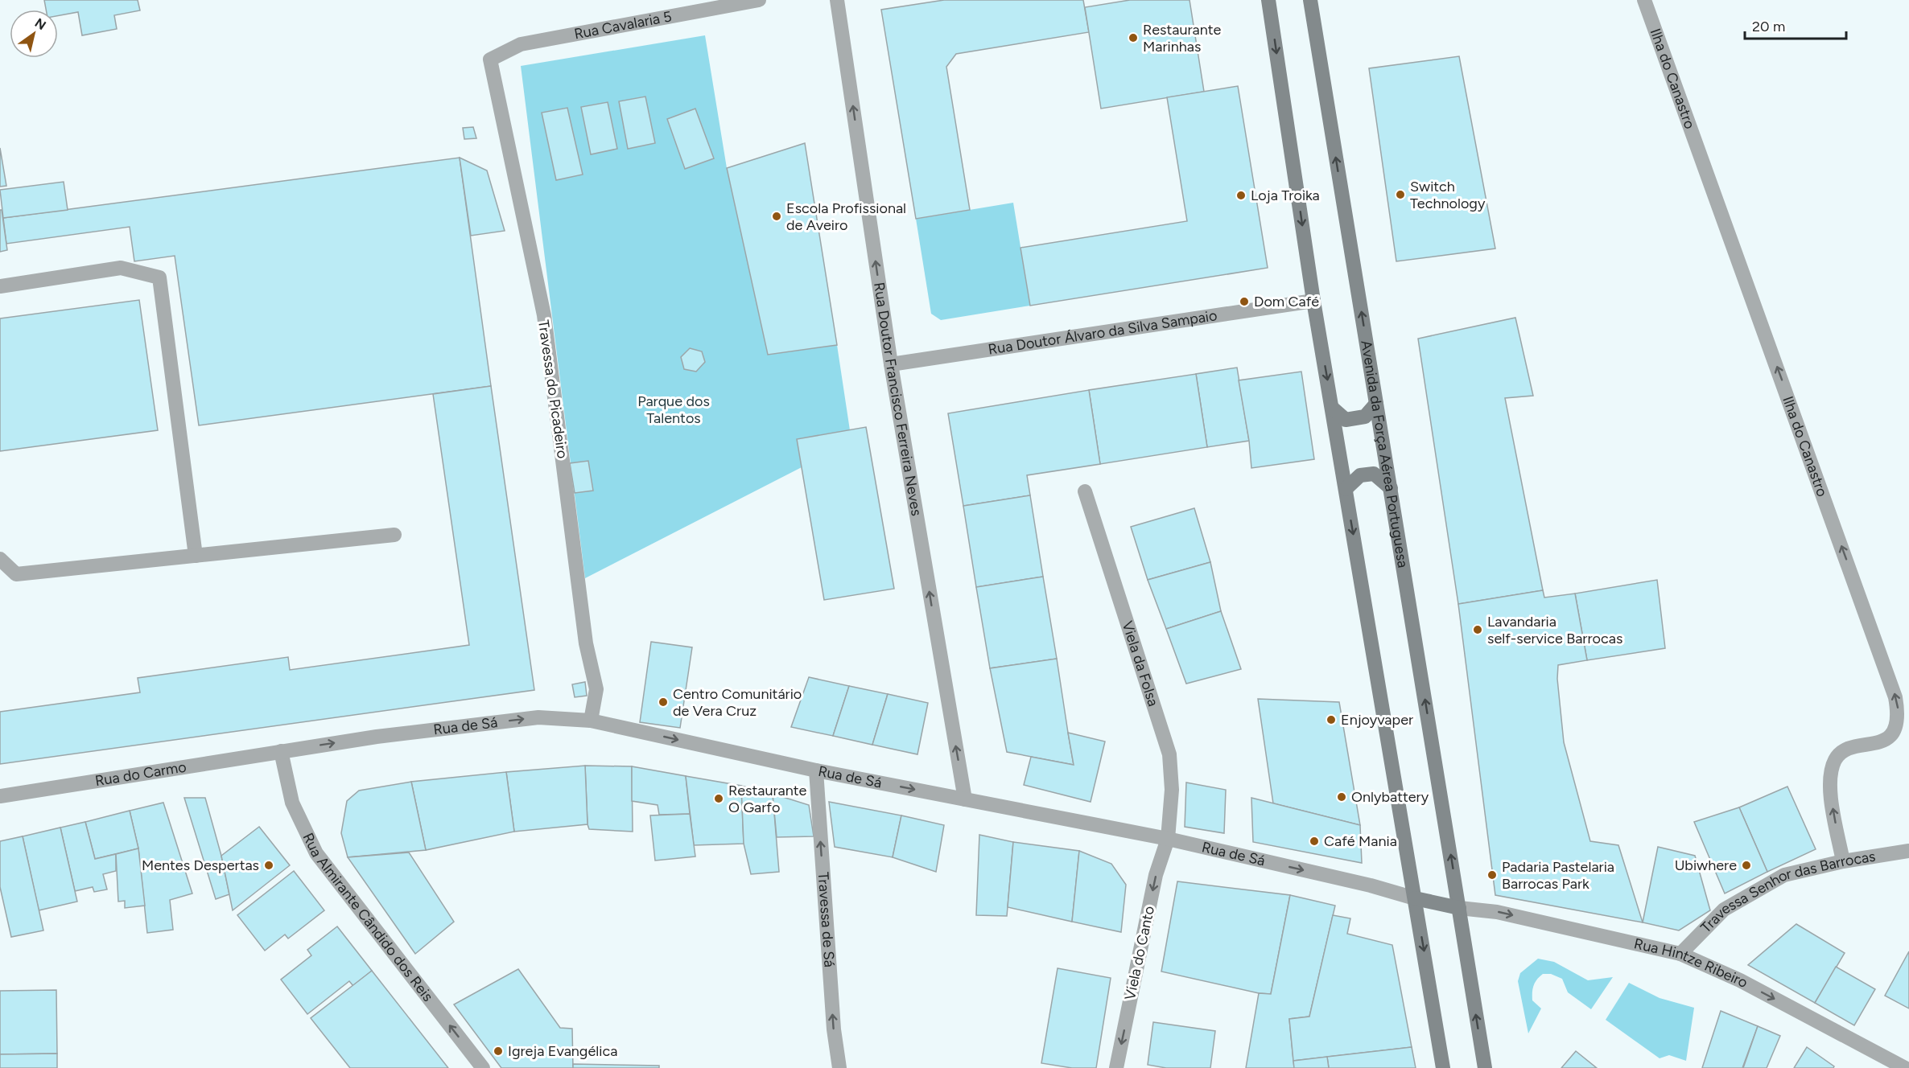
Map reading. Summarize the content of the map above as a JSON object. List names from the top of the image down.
{
  "streets": {
    "street": [
      "Rua Cavalaria 5",
      "Ilha do Canastro",
      "Rua Doutor Álvaro da Silva Sampaio",
      "Travessa do Picadeiro",
      "Rua Doutor Francisco Ferreira Neves",
      "Avenida da Força Aérea Portuguesa",
      "Viela da Folsa",
      "Rua de Sá",
      "Rua do Carmo",
      "Travessa Senhor das Barrocas",
      "Rua Almirante Cândido dos Reis",
      "Travessa de Sá",
      "Viela do Canto",
      "Rua Hintze Ribeiro"
    ]
  },
  "crossings": [
    ["Rua Cavalaria 5", "Travessa do Picadeiro"],
    ["Ilha do Canastro", "Travessa Senhor das Barrocas"],
    ["Rua Doutor Álvaro da Silva Sampaio", "Rua Doutor Francisco Ferreira Neves"],
    ["Travessa do Picadeiro", "Rua de Sá"],
    ["Rua Doutor Francisco Ferreira Neves", "Rua de Sá"],
    ["Avenida da Força Aérea Portuguesa", "Rua Hintze Ribeiro"],
    ["Viela da Folsa", "Rua de Sá"],
    ["Viela da Folsa", "Viela do Canto"],
    ["Rua de Sá", "Rua do Carmo"],
    ["Rua de Sá", "Rua Almirante Cândido dos Reis"],
    ["Rua de Sá", "Travessa de Sá"],
    ["Rua de Sá", "Viela do Canto"],
    ["Rua do Carmo", "Rua Almirante Cândido dos Reis"],
    ["Travessa Senhor das Barrocas", "Rua Hintze Ribeiro"]
  ],
  "one_way": [
    "Ilha do Canastro",
    "Rua Doutor Francisco Ferreira Neves",
    "Rua de Sá",
    "Rua Almirante Cândido dos Reis",
    "Travessa de Sá",
    "Viela do Canto",
    "Rua Hintze Ribeiro"
  ],
  "parks": ["Parque dos Talentos"],
  "places": [
    "Restaurante Marinhas",
    "Switch Technology",
    "Loja Troika",
    "Escola Profissional de Aveiro",
    "Dom Café",
    "Lavandaria self-service Barrocas",
    "Centro Comunitário de Vera Cruz",
    "Enjoyvaper",
    "Onlybattery",
    "Restaurante O Garfo",
    "Café Mania",
    "Mentes Despertas",
    "Ubiwhere",
    "Padaria Pastelaria Barrocas Park",
    "Igreja Evangélica"
  ],
  "scale_bar": "20 m",
  "north": "top right"
}
